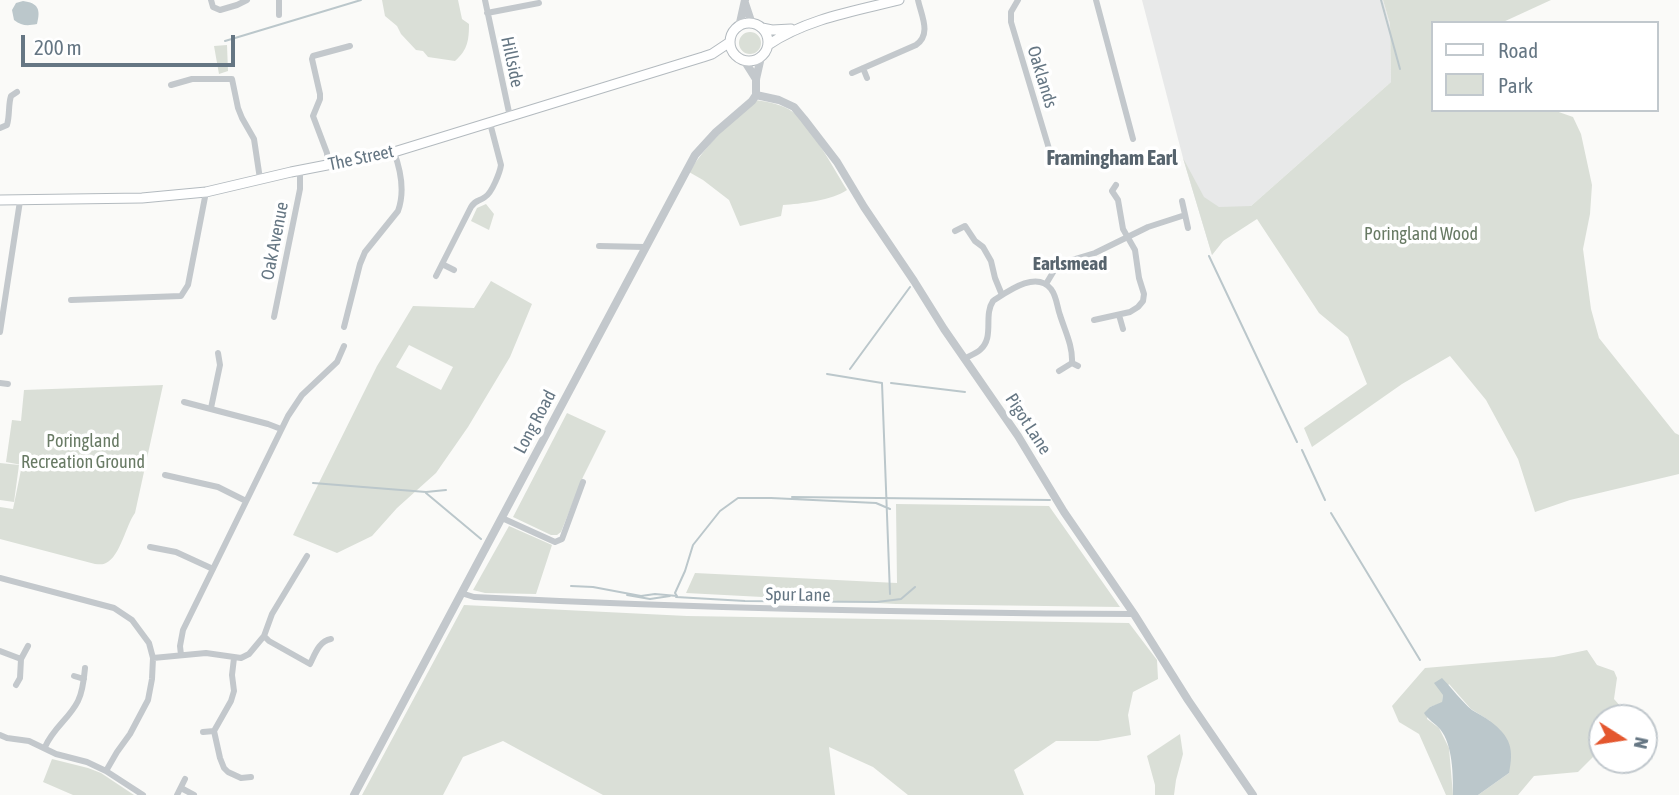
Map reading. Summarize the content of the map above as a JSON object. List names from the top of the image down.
{
  "streets": {
    "main road": ["The Street"],
    "street": [
      "Hillside",
      "Oaklands",
      "Oak Avenue",
      "Long Road",
      "Pigot Lane",
      "Spur Lane"
    ]
  },
  "crossings": [
    ["Hillside", "The Street"],
    ["The Street", "Oak Avenue"],
    ["Long Road", "Pigot Lane"],
    ["Long Road", "Spur Lane"],
    ["Pigot Lane", "Spur Lane"]
  ],
  "districts": ["Framingham Earl", "Earlsmead"],
  "parks": ["Poringland Wood", "Poringland Recreation Ground"],
  "legend": ["Road", "Park"],
  "scale_bar": "200 m",
  "north": "right"
}
